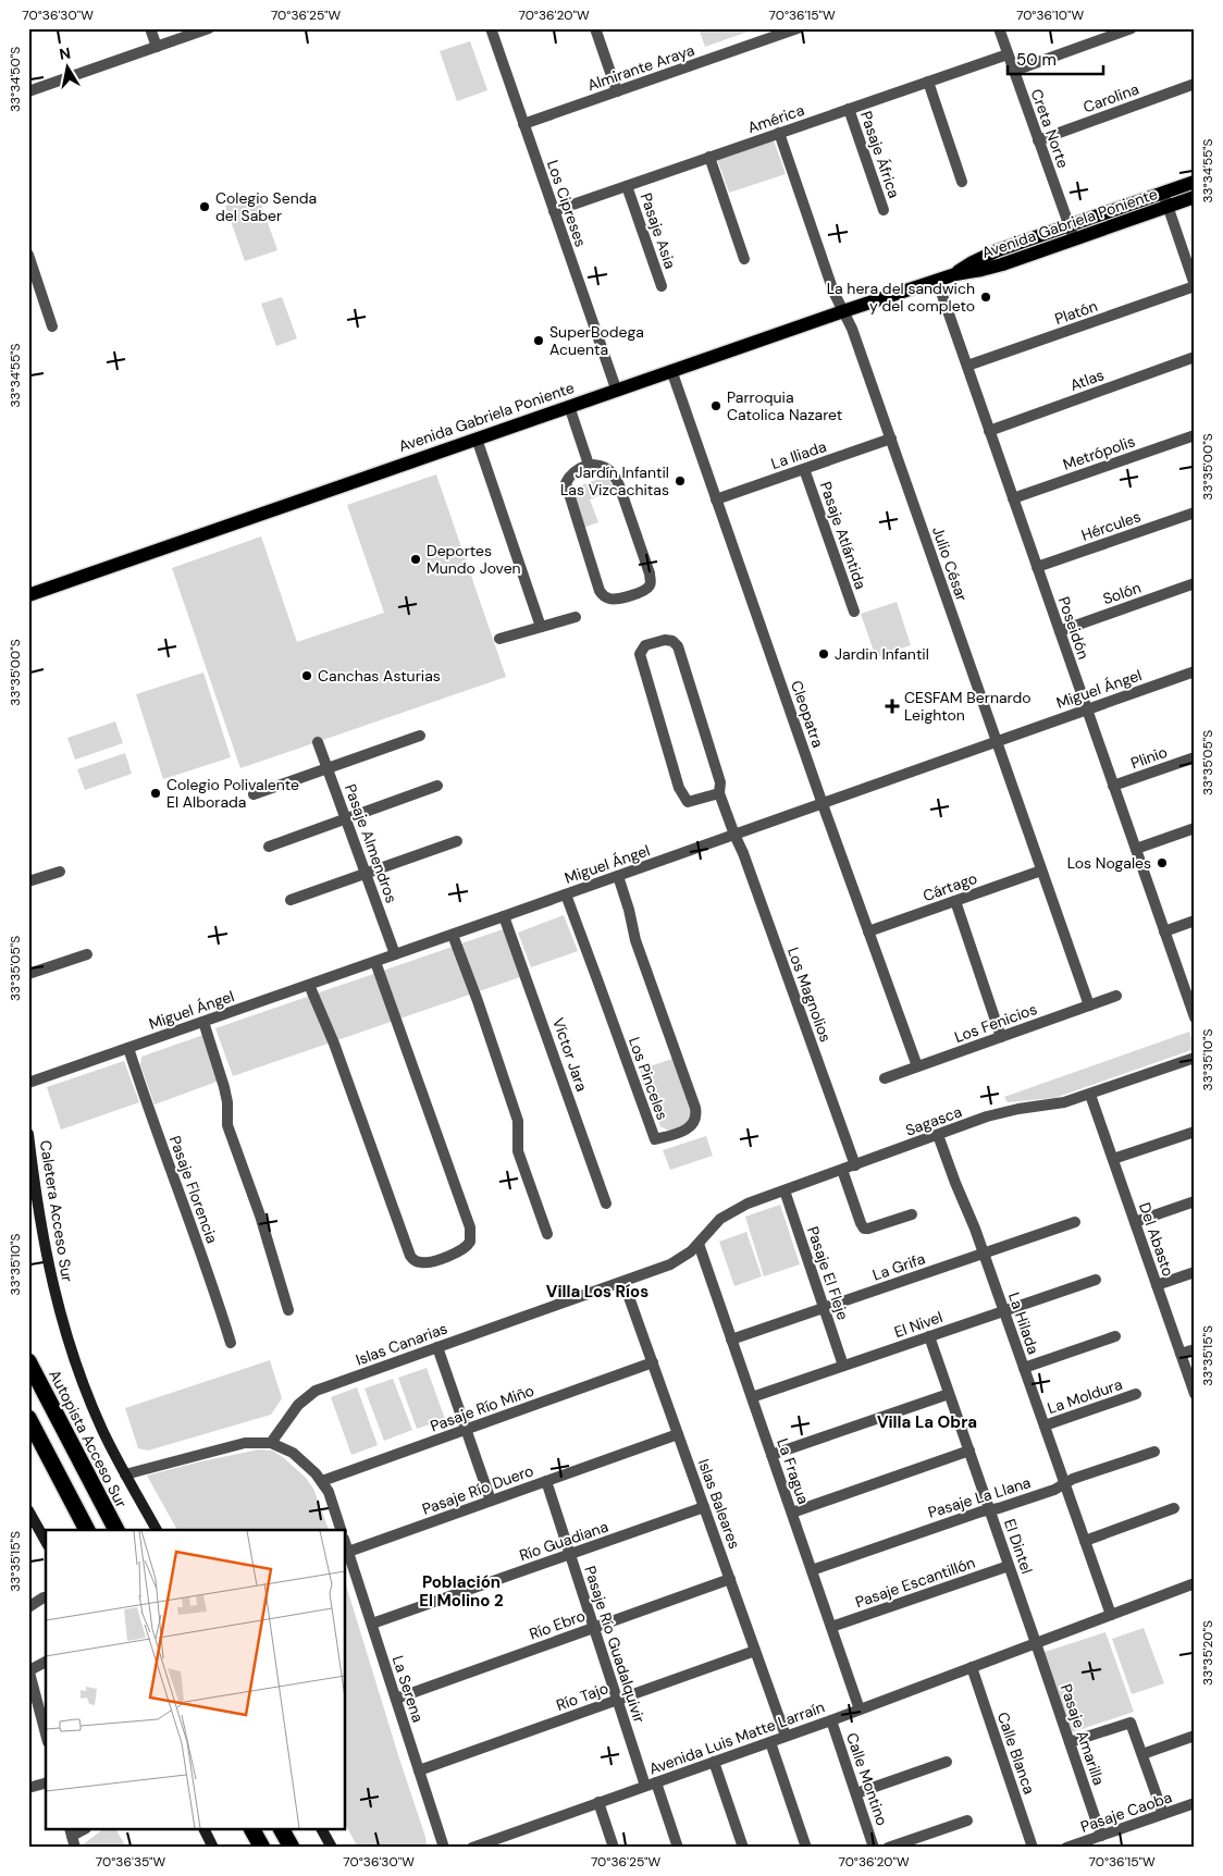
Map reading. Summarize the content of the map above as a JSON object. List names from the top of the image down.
{
  "streets": {
    "highway": ["Autopista Acceso Sur"],
    "main road": ["Avenida Gabriela Poniente", "Caletera Acceso Sur"],
    "street": [
      "Almirante Araya",
      "Carolina",
      "América",
      "Creta Norte",
      "Pasaje África",
      "Los Cipreses",
      "Pasaje Asia",
      "Platón",
      "Atlas",
      "Metrópolis",
      "La Iliada",
      "Hércules",
      "Pasaje Atlántida",
      "Julio César",
      "Solón",
      "Poseidón",
      "Miguel Ángel",
      "Cleopatra",
      "Plinio",
      "Pasaje Almendros",
      "Cártago",
      "Los Magnolios",
      "Los Fenicios",
      "Víctor Jara",
      "Los Pinceles",
      "Sagasca",
      "Pasaje Florencia",
      "Del Abasto",
      "La Grifa",
      "Pasaje El Fleje",
      "La Hilada",
      "El Nivel",
      "Islas Canarias",
      "La Moldura",
      "Pasaje Río Miño",
      "La Fragua",
      "Pasaje Río Duero",
      "Pasaje La Llana",
      "Islas Baleares",
      "Río Guadiana",
      "El Dintel",
      "Pasaje Escantillón",
      "Río Ebro",
      "Pasaje Río Guadalquivir",
      "La Serena",
      "Río Tajo",
      "Pasaje Amarilla",
      "Avenida Luis Matte Larraín",
      "Calle Blanca",
      "Calle Montino",
      "Pasaje Caoba"
    ]
  },
  "crossings": [
    ["Almirante Araya", "Los Cipreses"],
    ["Carolina", "Creta Norte"],
    ["América", "Creta Norte"],
    ["América", "Pasaje África"],
    ["América", "Los Cipreses"],
    ["América", "Pasaje Asia"],
    ["América", "Julio César"],
    ["Creta Norte", "Avenida Gabriela Poniente"],
    ["Los Cipreses", "Avenida Gabriela Poniente"],
    ["Avenida Gabriela Poniente", "Julio César"],
    ["Avenida Gabriela Poniente", "Poseidón"],
    ["Avenida Gabriela Poniente", "Cleopatra"],
    ["Platón", "Poseidón"],
    ["Atlas", "Poseidón"],
    ["Metrópolis", "Poseidón"],
    ["La Iliada", "Pasaje Atlántida"],
    ["La Iliada", "Julio César"],
    ["La Iliada", "Cleopatra"],
    ["Hércules", "Poseidón"],
    ["Julio César", "Miguel Ángel"],
    ["Julio César", "Cártago"],
    ["Julio César", "Los Fenicios"],
    ["Solón", "Poseidón"],
    ["Poseidón", "Miguel Ángel"],
    ["Poseidón", "Plinio"],
    ["Miguel Ángel", "Cleopatra"],
    ["Miguel Ángel", "Pasaje Almendros"],
    ["Miguel Ángel", "Los Magnolios"],
    ["Miguel Ángel", "Víctor Jara"],
    ["Miguel Ángel", "Los Pinceles"],
    ["Miguel Ángel", "Pasaje Florencia"],
    ["Cleopatra", "Cártago"],
    ["Cleopatra", "Los Fenicios"],
    ["Los Magnolios", "Sagasca"],
    ["Sagasca", "Del Abasto"],
    ["Sagasca", "Pasaje El Fleje"],
    ["Sagasca", "La Hilada"],
    ["Sagasca", "Islas Canarias"],
    ["Sagasca", "La Fragua"],
    ["La Grifa", "Pasaje El Fleje"],
    ["La Grifa", "La Hilada"],
    ["La Grifa", "La Fragua"],
    ["Pasaje El Fleje", "El Nivel"],
    ["La Hilada", "El Nivel"],
    ["La Hilada", "La Moldura"],
    ["La Hilada", "Pasaje La Llana"],
    ["La Hilada", "Avenida Luis Matte Larraín"],
    ["El Nivel", "La Fragua"],
    ["El Nivel", "El Dintel"],
    ["Islas Canarias", "La Fragua"],
    ["Islas Canarias", "Islas Baleares"],
    ["Pasaje Río Miño", "Islas Baleares"],
    ["La Fragua", "Pasaje La Llana"],
    ["La Fragua", "Pasaje Escantillón"],
    ["La Fragua", "Avenida Luis Matte Larraín"],
    ["Pasaje Río Duero", "Islas Baleares"],
    ["Pasaje Río Duero", "Pasaje Río Guadalquivir"],
    ["Pasaje Río Duero", "La Serena"],
    ["Pasaje La Llana", "El Dintel"],
    ["Islas Baleares", "Río Guadiana"],
    ["Islas Baleares", "Río Ebro"],
    ["Islas Baleares", "Río Tajo"],
    ["Islas Baleares", "Avenida Luis Matte Larraín"],
    ["Río Guadiana", "Pasaje Río Guadalquivir"],
    ["Río Guadiana", "La Serena"],
    ["El Dintel", "Pasaje Escantillón"],
    ["El Dintel", "Pasaje Amarilla"],
    ["El Dintel", "Avenida Luis Matte Larraín"],
    ["Río Ebro", "Pasaje Río Guadalquivir"],
    ["Río Ebro", "La Serena"],
    ["Pasaje Río Guadalquivir", "Río Tajo"],
    ["Pasaje Río Guadalquivir", "Avenida Luis Matte Larraín"],
    ["La Serena", "Río Tajo"],
    ["Pasaje Amarilla", "Avenida Luis Matte Larraín"],
    ["Pasaje Amarilla", "Pasaje Caoba"],
    ["Avenida Luis Matte Larraín", "Calle Blanca"],
    ["Avenida Luis Matte Larraín", "Calle Montino"]
  ],
  "districts": ["Villa Los Ríos", "Villa La Obra", "Población El Molino 2"],
  "places": {
    "other": [
      "Colegio Senda del Saber",
      "La hera del sandwich y del completo",
      "SuperBodega Acuenta",
      "Parroquia Catolica Nazaret",
      "Jardín Infantil Las Vizcachitas",
      "Deportes Mundo Joven",
      "Jardin Infantil",
      "Canchas Asturias",
      "Colegio Polivalente El Alborada",
      "Los Nogales"
    ],
    "health": ["CESFAM Bernardo Leighton"]
  },
  "scale_bar": "50 m",
  "north": "top",
  "coordinates": [
    "70°36'30\"W",
    "70°36'25\"W",
    "70°36'20\"W",
    "70°36'15\"W",
    "70°36'10\"W",
    "33°34'50\"S",
    "33°34'55\"S",
    "33°35'00\"S",
    "33°35'05\"S",
    "33°35'10\"S",
    "33°35'15\"S",
    "33°35'20\"S",
    "70°36'35\"W"
  ]
}
